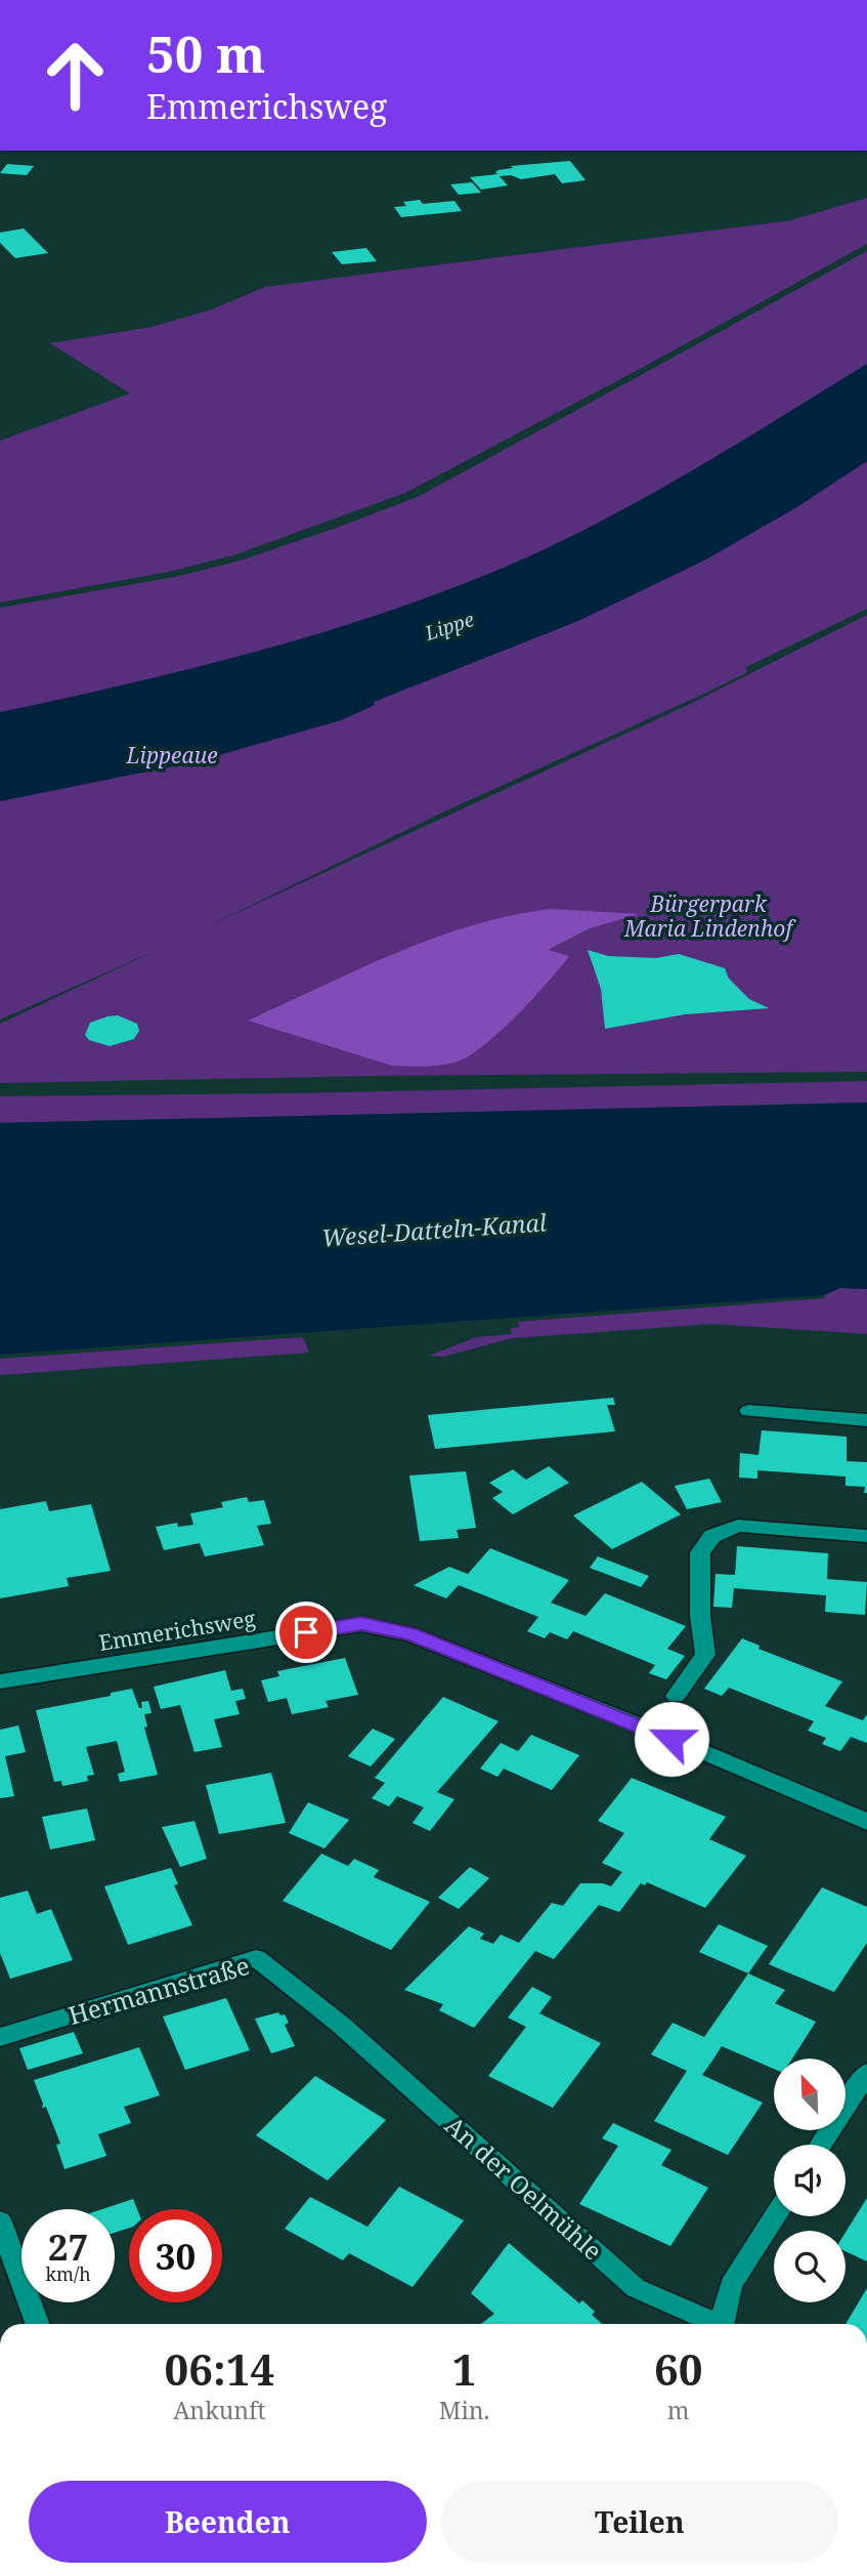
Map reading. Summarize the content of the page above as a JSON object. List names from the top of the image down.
{
  "streets": {
    "street": ["Emmerichsweg", "Hermannstraße", "An der Oelmühle"]
  },
  "crossings": [
    ["Hermannstraße", "An der Oelmühle"]
  ],
  "water": ["Lippe", "Wesel-Datteln-Kanal"],
  "parks": ["Lippeaue", "Bürgerpark Maria Lindenhof"],
  "north": "top left",
  "page": {
    "turn": ["50 m", "Emmerichsweg"],
    "speed": "27 km/h",
    "limit": "30",
    "eta": [
      "06:14",
      "Ankunft",
      "1",
      "Min.",
      "60",
      "m"
    ],
    "buttons": ["Beenden", "Teilen"]
  }
}
